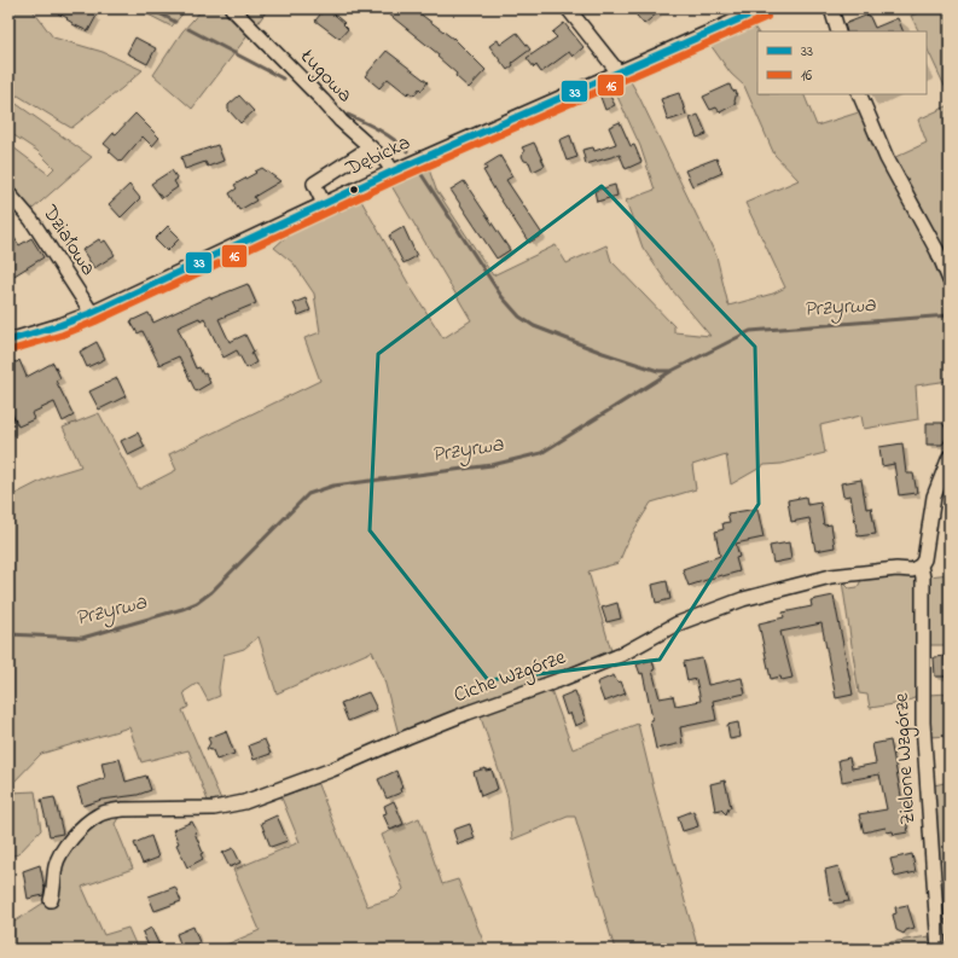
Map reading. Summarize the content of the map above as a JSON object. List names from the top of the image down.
{
  "streets": {
    "street": [
      "Ługowa",
      "Dębicka",
      "Działowa",
      "Ciche Wzgórze",
      "Zielone Wzgórze"
    ]
  },
  "crossings": [
    ["Ługowa", "Dębicka"],
    ["Dębicka", "Działowa"],
    ["Ciche Wzgórze", "Zielone Wzgórze"]
  ],
  "water": ["Przyrwa"],
  "lines": ["transit line 33", "transit line 16"],
  "legend": ["33", "16"]
}
